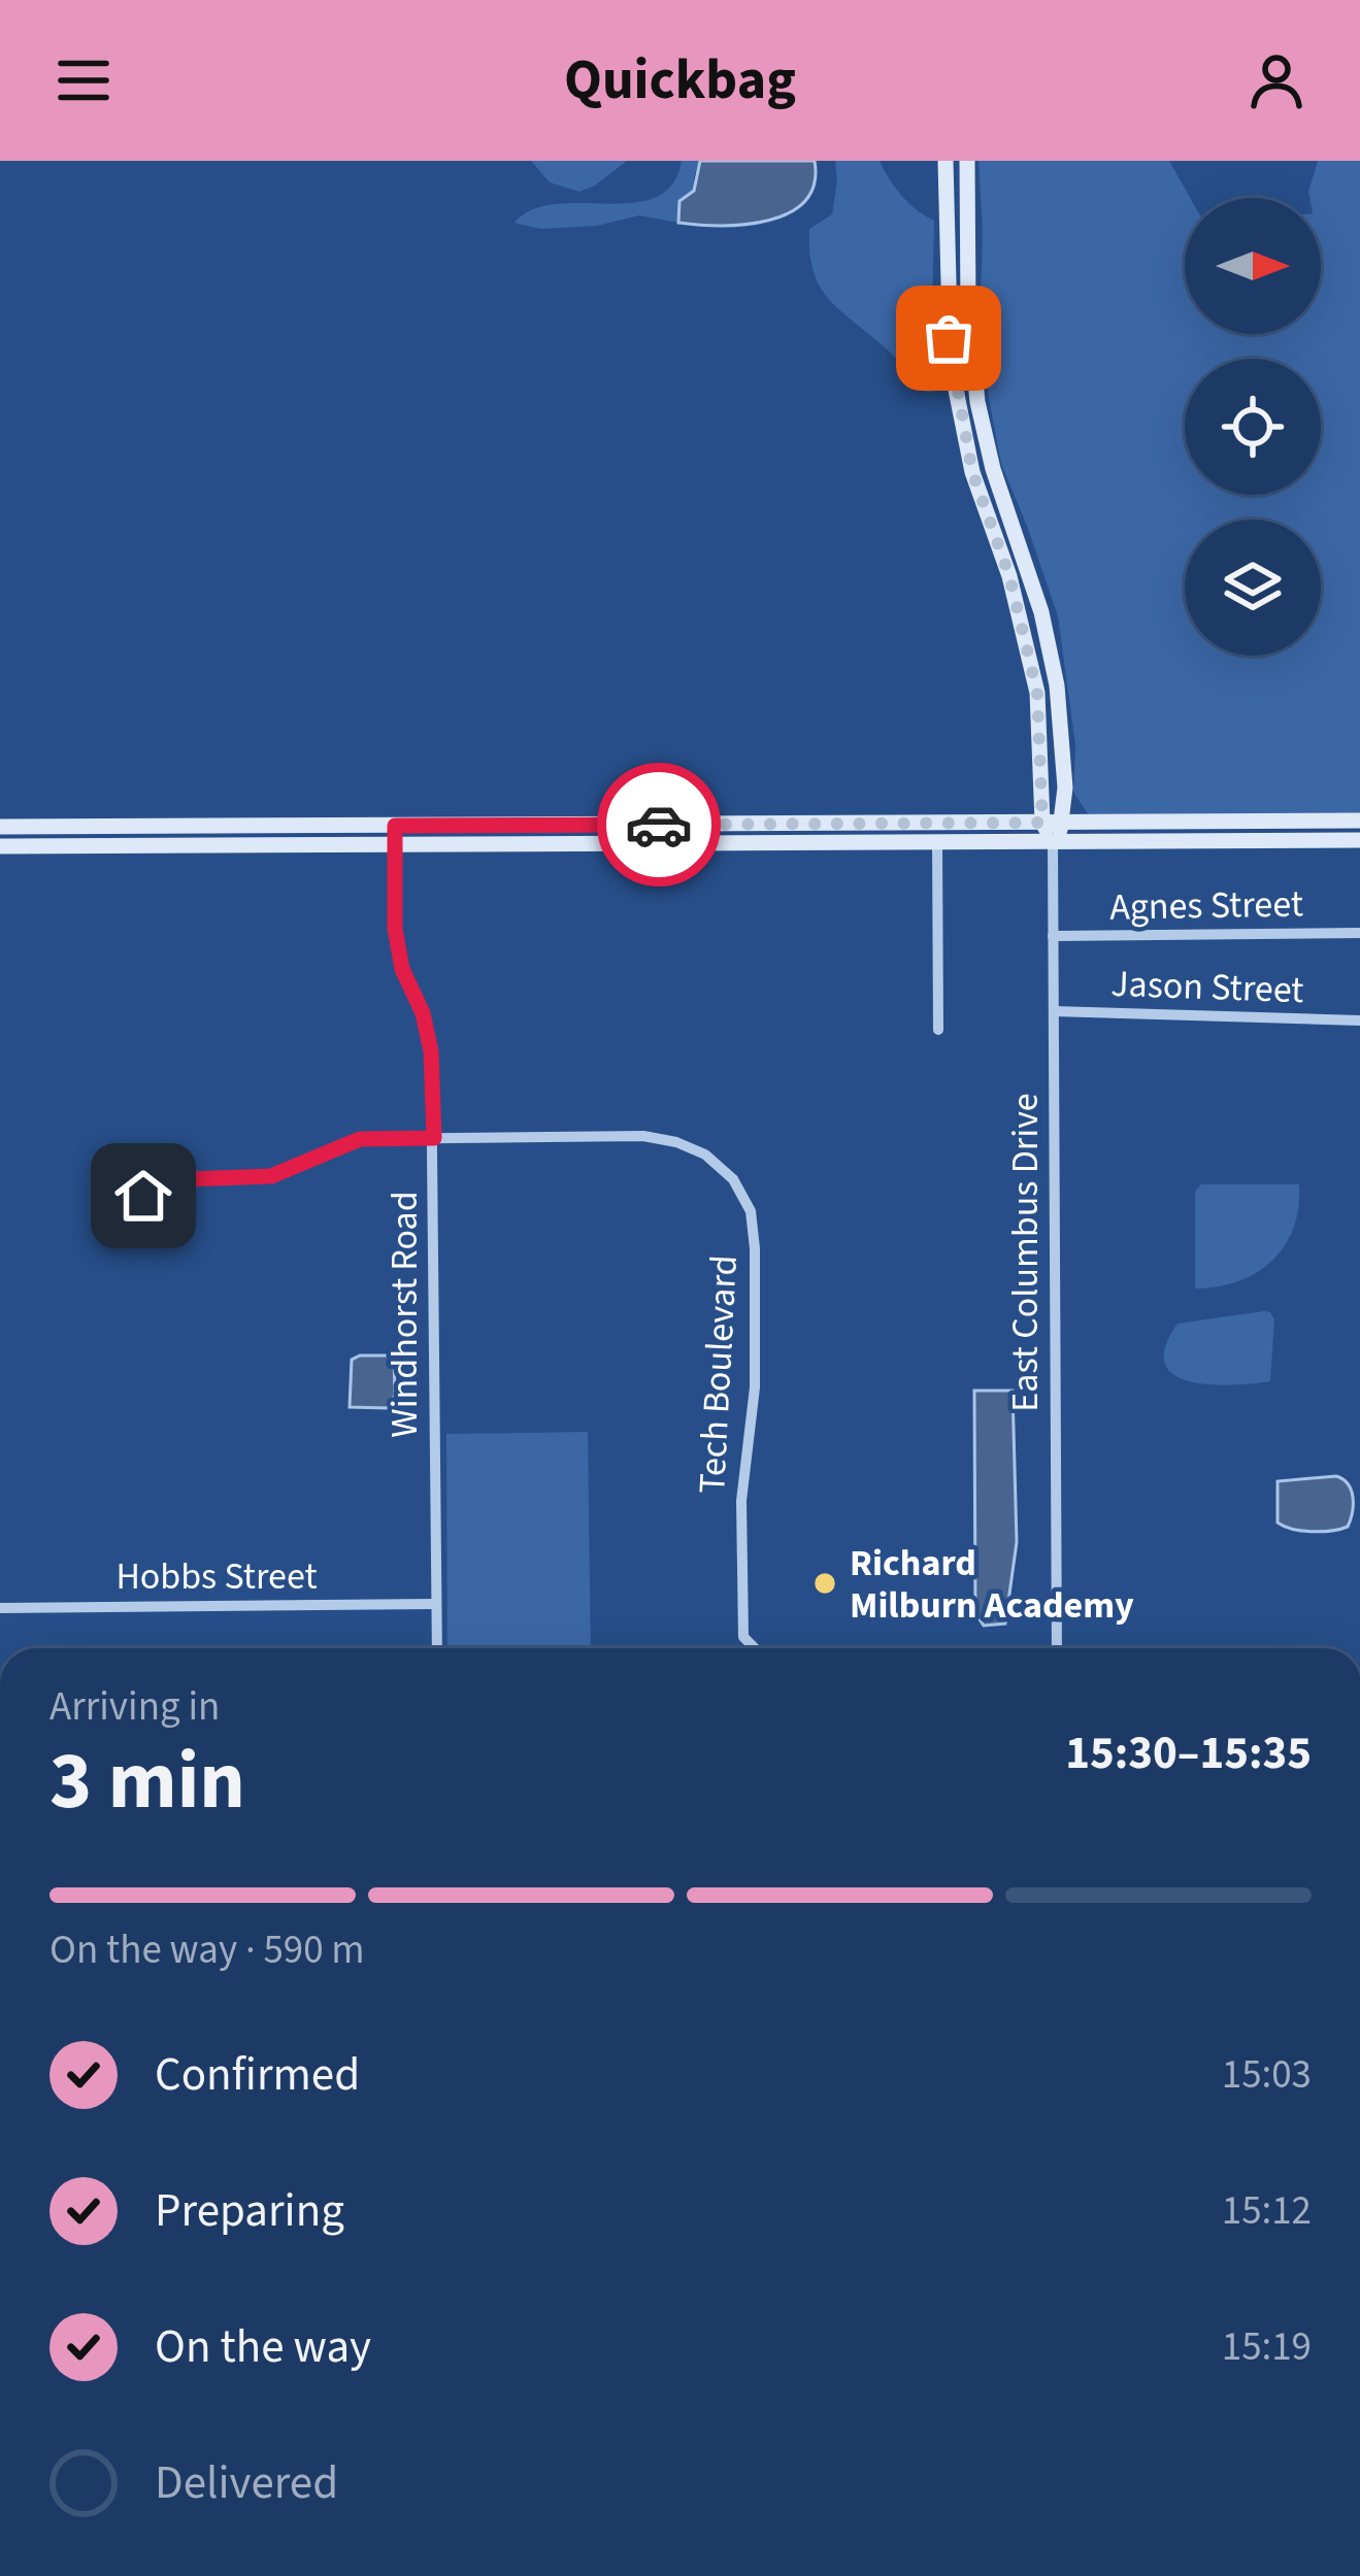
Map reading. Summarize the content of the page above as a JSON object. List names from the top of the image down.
{
  "streets": {
    "street": [
      "Agnes Street",
      "Jason Street",
      "East Columbus Drive",
      "Windhorst Road",
      "Tech Boulevard",
      "Hobbs Street"
    ]
  },
  "crossings": [
    ["Agnes Street", "East Columbus Drive"],
    ["Jason Street", "East Columbus Drive"],
    ["Windhorst Road", "Tech Boulevard"],
    ["Windhorst Road", "Hobbs Street"]
  ],
  "places": ["Richard Milburn Academy"],
  "north": "right",
  "page": {
    "header": "Quickbag",
    "heading": ["3 min", "Arriving in", "15:30–15:35"],
    "bar": "On the way · 590 m",
    "list": [
      ["Confirmed", "15:03"],
      ["Preparing", "15:12"],
      ["On the way", "15:19"],
      "Delivered"
    ]
  }
}
